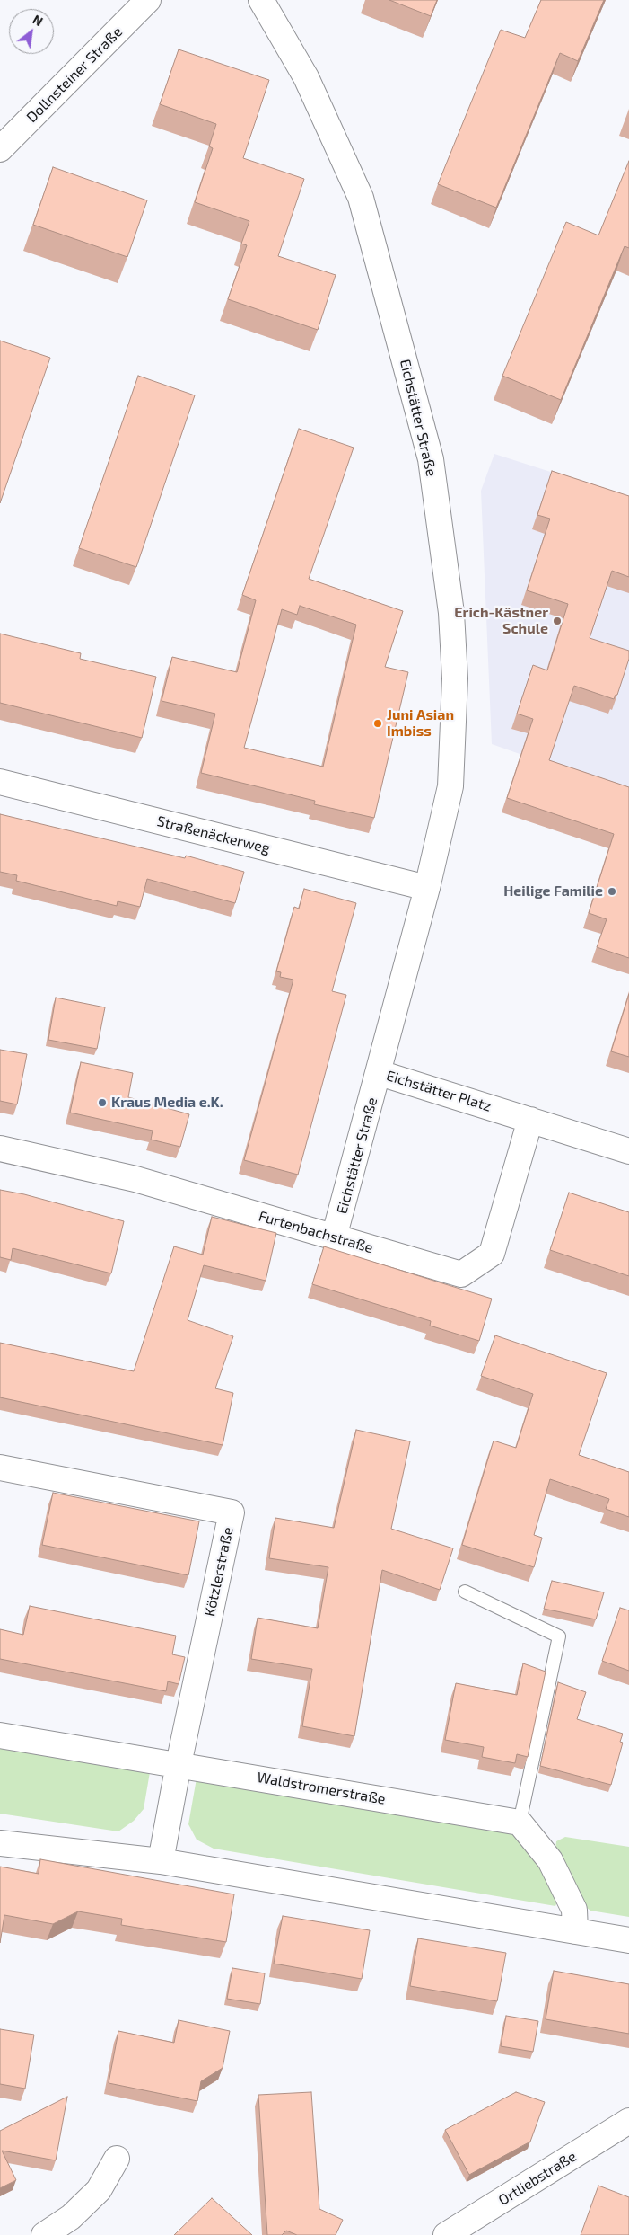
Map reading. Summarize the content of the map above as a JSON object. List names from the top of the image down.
{
  "streets": {
    "street": [
      "Dollnsteiner Straße",
      "Eichstätter Straße",
      "Straßenäckerweg",
      "Eichstätter Platz",
      "Furtenbachstraße",
      "Kötzlerstraße",
      "Waldstromerstraße",
      "Ortliebstraße"
    ]
  },
  "crossings": [
    ["Eichstätter Straße", "Straßenäckerweg"],
    ["Eichstätter Straße", "Eichstätter Platz"],
    ["Eichstätter Straße", "Furtenbachstraße"],
    ["Straßenäckerweg", "Eichstätter Platz"],
    ["Eichstätter Platz", "Furtenbachstraße"],
    ["Kötzlerstraße", "Waldstromerstraße"]
  ],
  "places": [
    "Erich-Kästner Schule",
    "Juni Asian Imbiss",
    "Heilige Familie",
    "Kraus Media e.K."
  ],
  "north": "top right"
}
